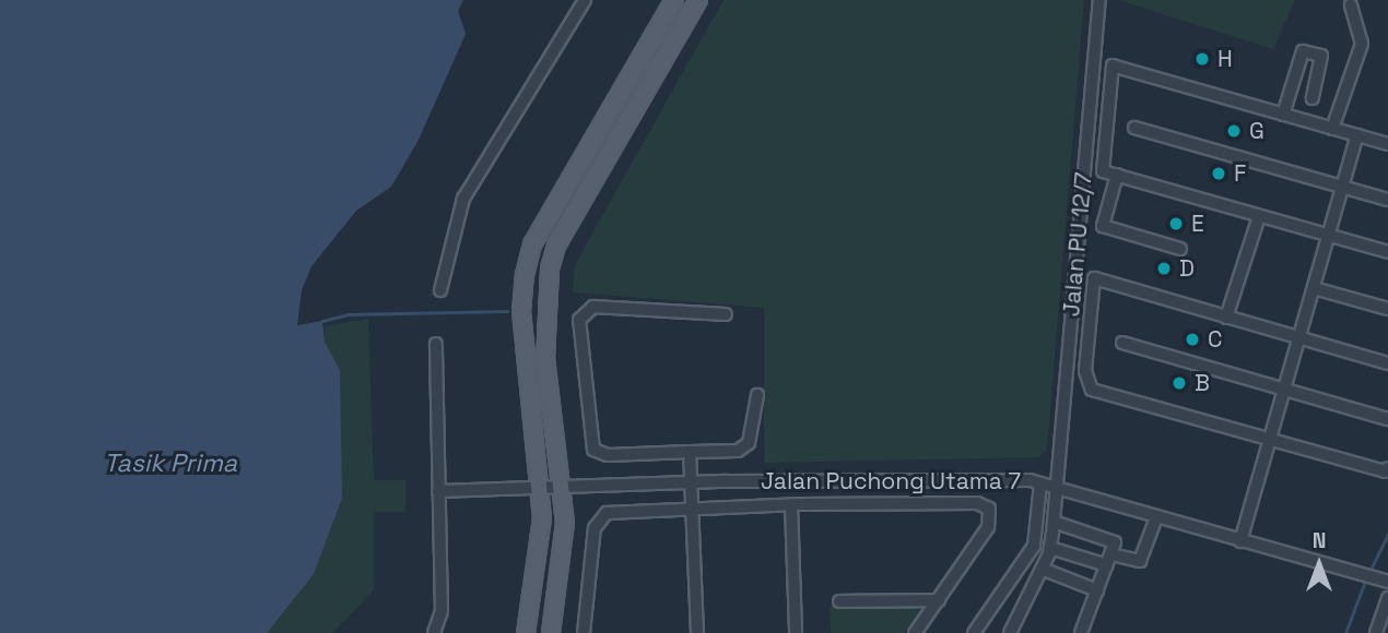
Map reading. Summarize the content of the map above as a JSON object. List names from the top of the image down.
{
  "streets": {
    "street": ["Jalan PU 12/7", "Jalan Puchong Utama 7"]
  },
  "crossings": [
    ["Jalan PU 12/7", "Jalan Puchong Utama 7"]
  ],
  "water": ["Tasik Prima"],
  "places": [
    "H",
    "G",
    "F",
    "E",
    "D",
    "C",
    "B"
  ],
  "north": "top"
}
